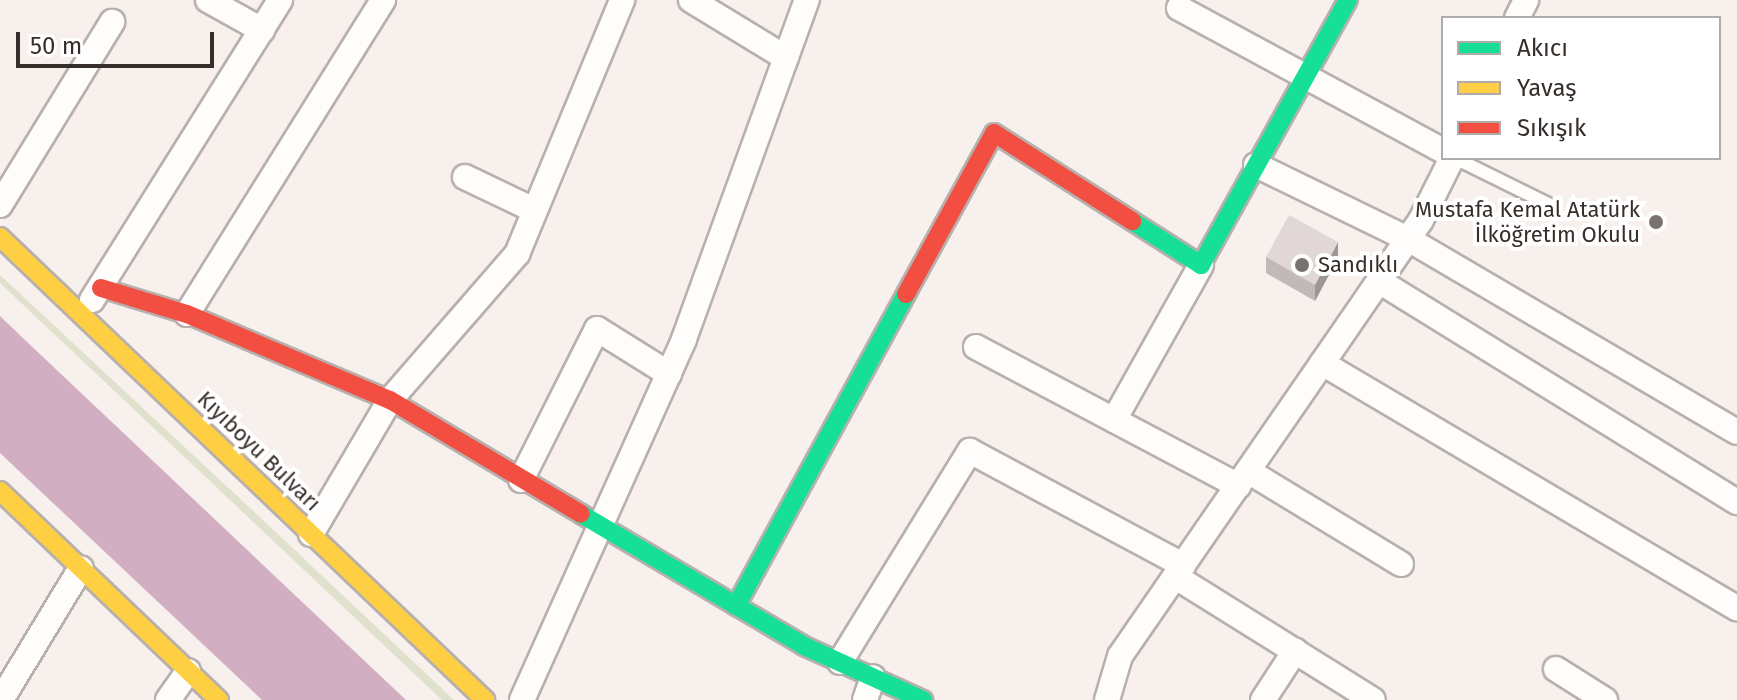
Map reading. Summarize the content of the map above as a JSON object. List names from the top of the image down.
{
  "streets": {
    "street": ["Kıyıboyu Bulvarı"]
  },
  "places": ["Mustafa Kemal Atatürk İlköğretim Okulu", "Sandıklı"],
  "legend": ["Akıcı", "Yavaş", "Sıkışık"],
  "scale_bar": "50 m"
}
